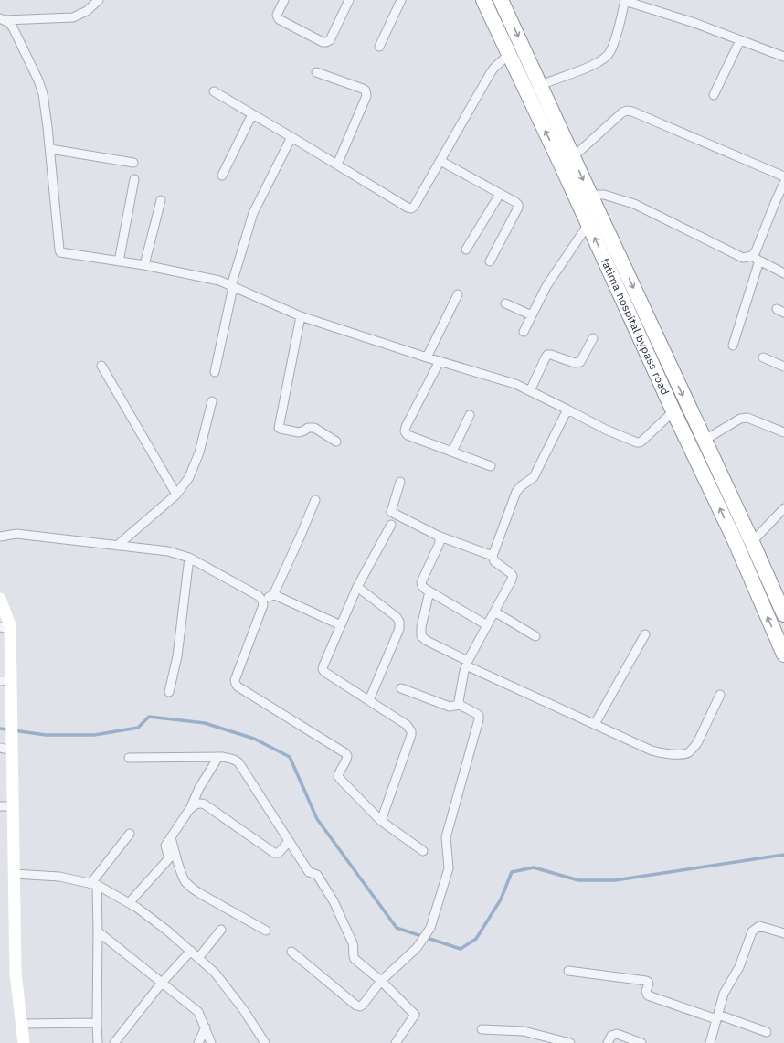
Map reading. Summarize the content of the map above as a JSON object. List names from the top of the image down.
{
  "streets": {
    "highway": ["fatima hospital bypass road"]
  }
}
